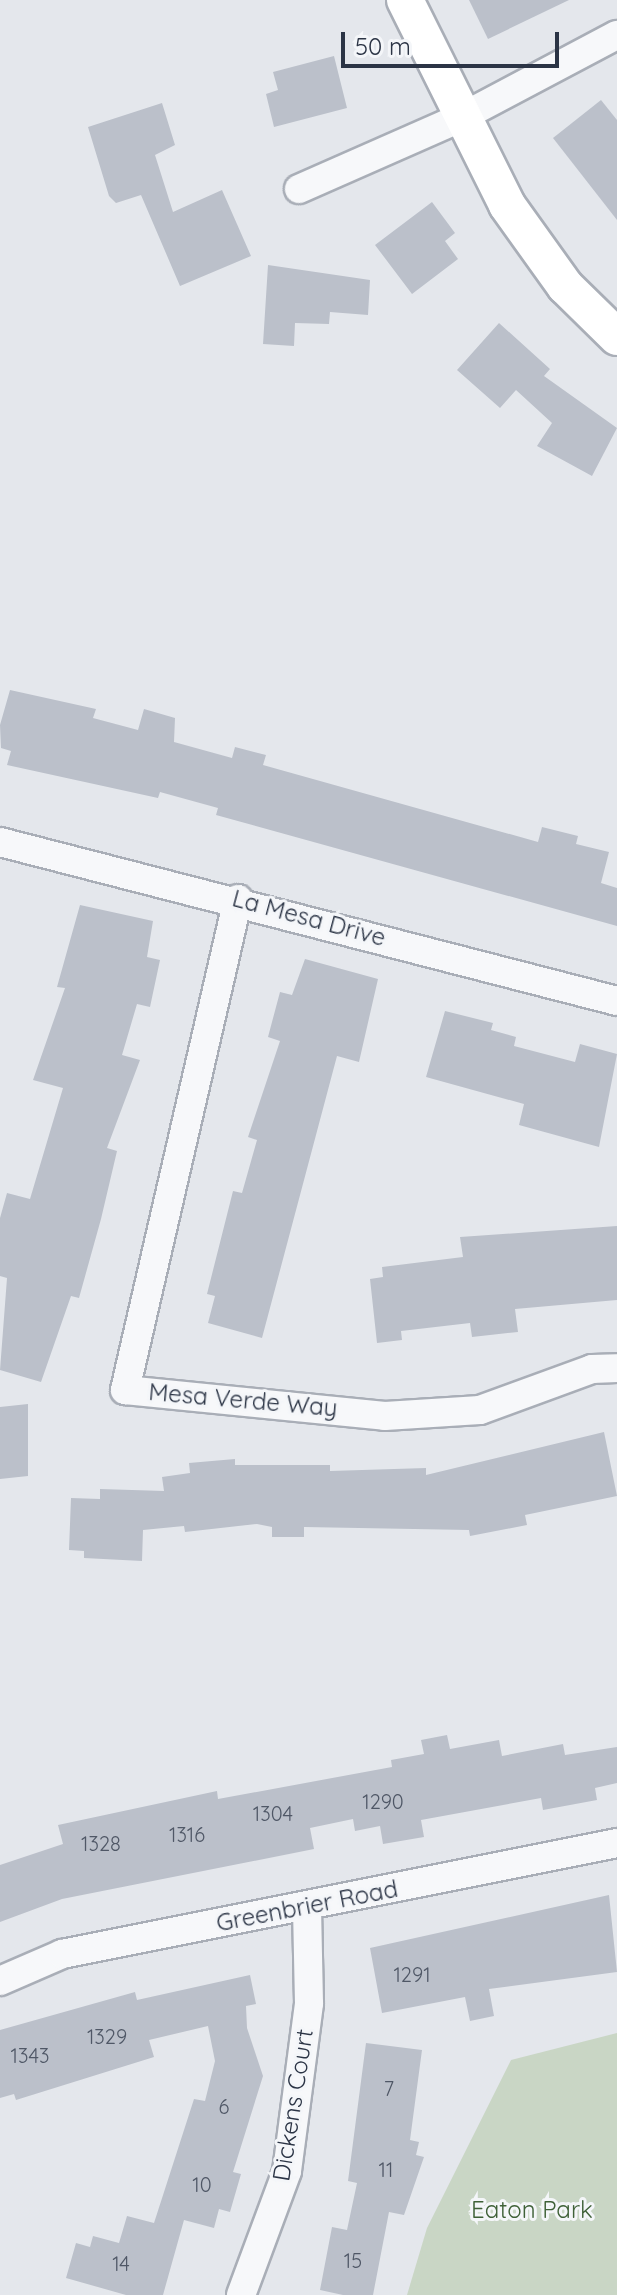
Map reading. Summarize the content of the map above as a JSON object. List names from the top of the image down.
{
  "streets": {
    "street": [
      "La Mesa Drive",
      "Mesa Verde Way",
      "Greenbrier Road",
      "Dickens Court"
    ]
  },
  "crossings": [
    ["La Mesa Drive", "Mesa Verde Way"],
    ["Greenbrier Road", "Dickens Court"]
  ],
  "parks": ["Eaton Park"],
  "house_numbers": [
    "1290",
    "1304",
    "1316",
    "1328",
    "1291",
    "1329",
    "1343",
    "7",
    "6",
    "11",
    "10",
    "15",
    "14"
  ],
  "scale_bar": "50 m"
}
